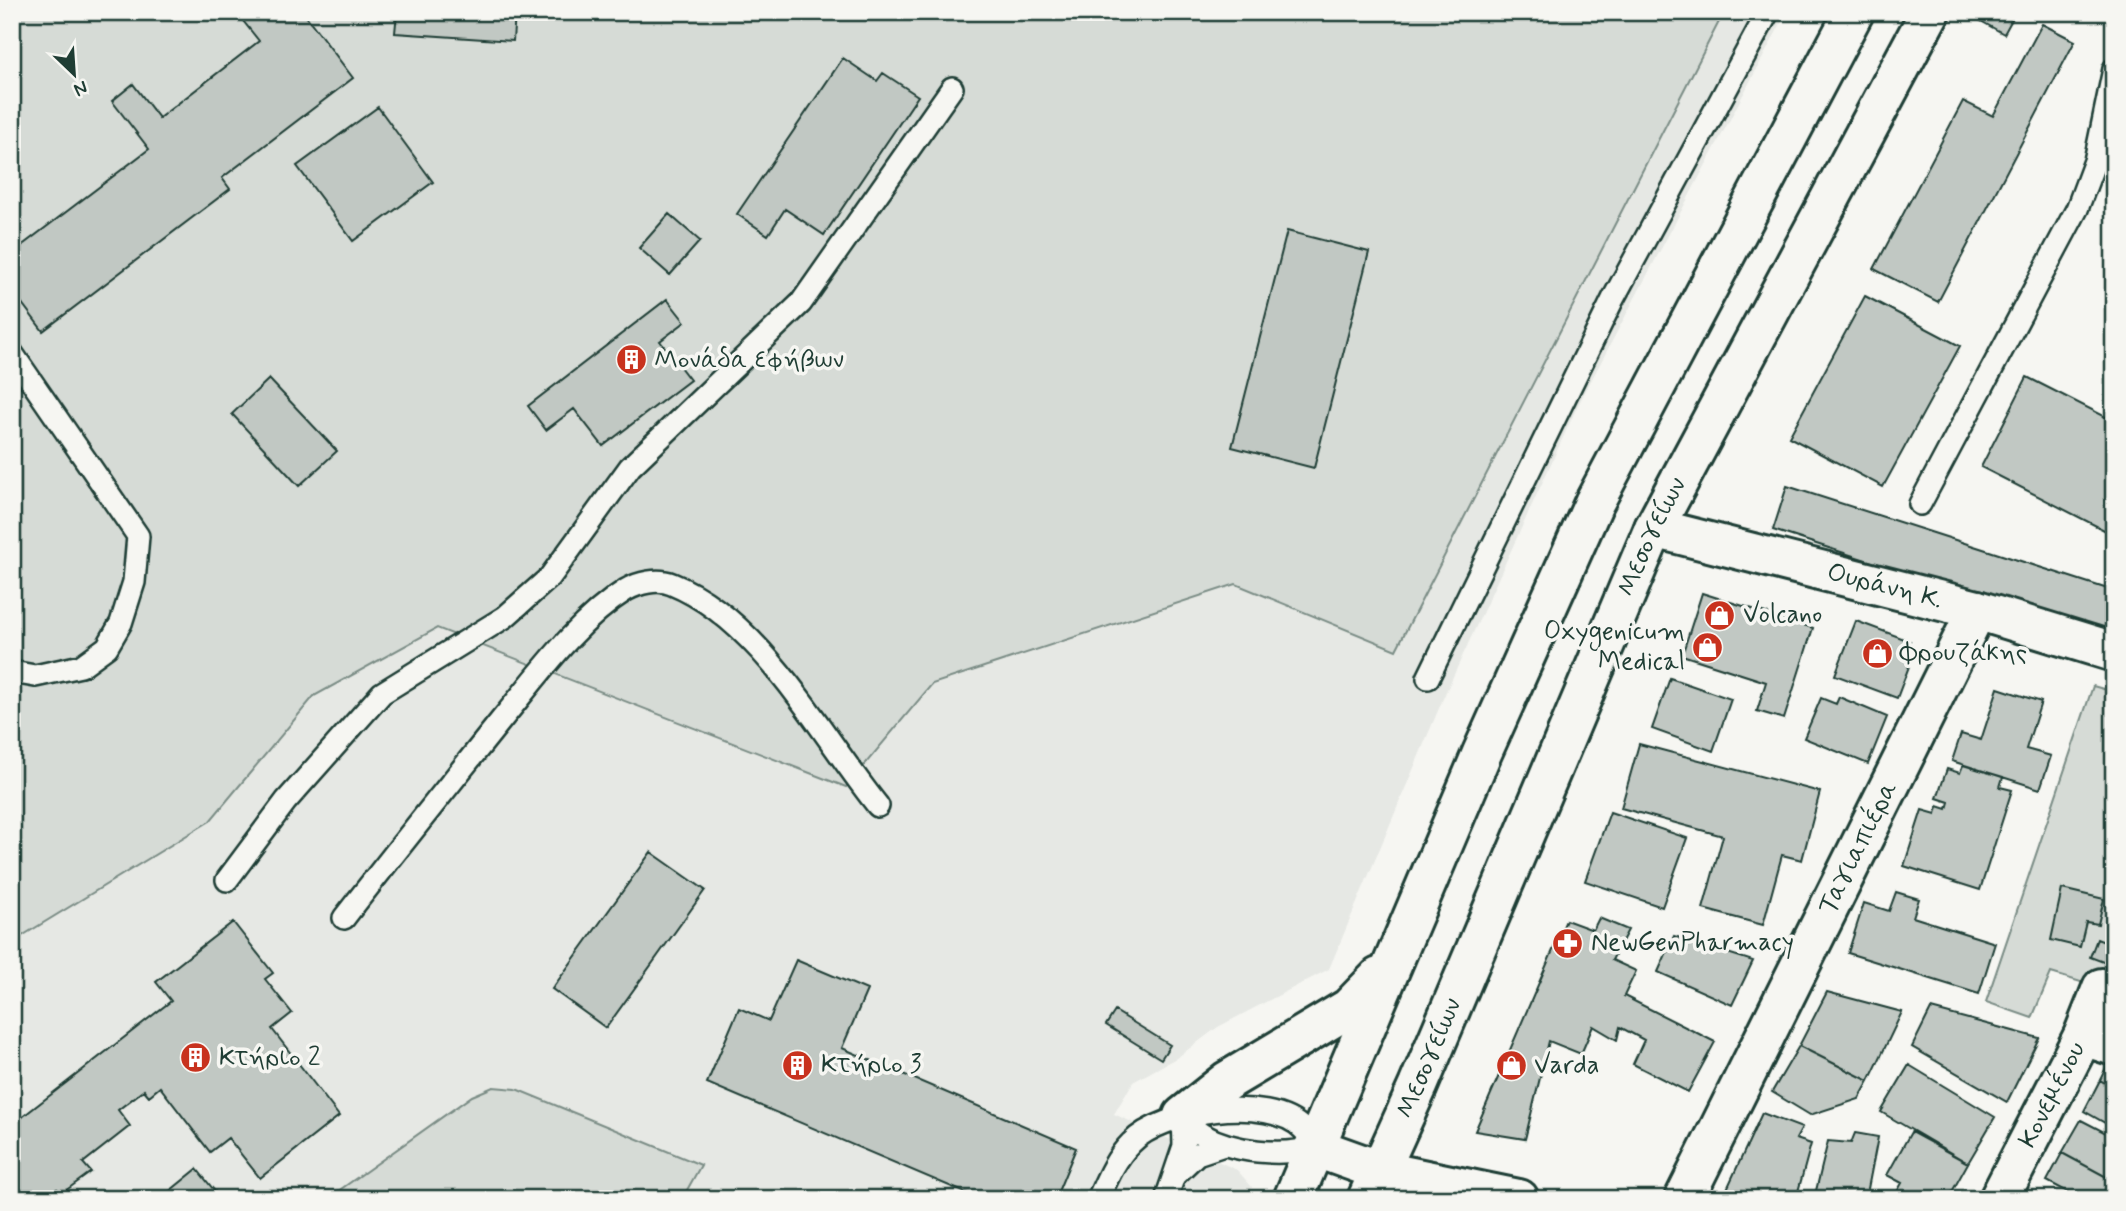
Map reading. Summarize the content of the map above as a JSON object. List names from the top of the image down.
{
  "streets": {
    "main road": [
      "Μεσογείων",
      "Ουράνη Κ.",
      "Ταγιαπιέρα",
      "Κονεμένου"
    ]
  },
  "crossings": [
    ["Μεσογείων", "Ουράνη Κ."],
    ["Ουράνη Κ.", "Ταγιαπιέρα"]
  ],
  "places": {
    "building": ["Μονάδα εφήβων", "Κτήριο 2", "Κτήριο 3"],
    "shop": [
      "Volcano",
      "Oxygenicum Medical",
      "Φρουζάκης",
      "Varda"
    ],
    "pharmacy": ["NewGenPharmacy"]
  },
  "north": "bottom right"
}
